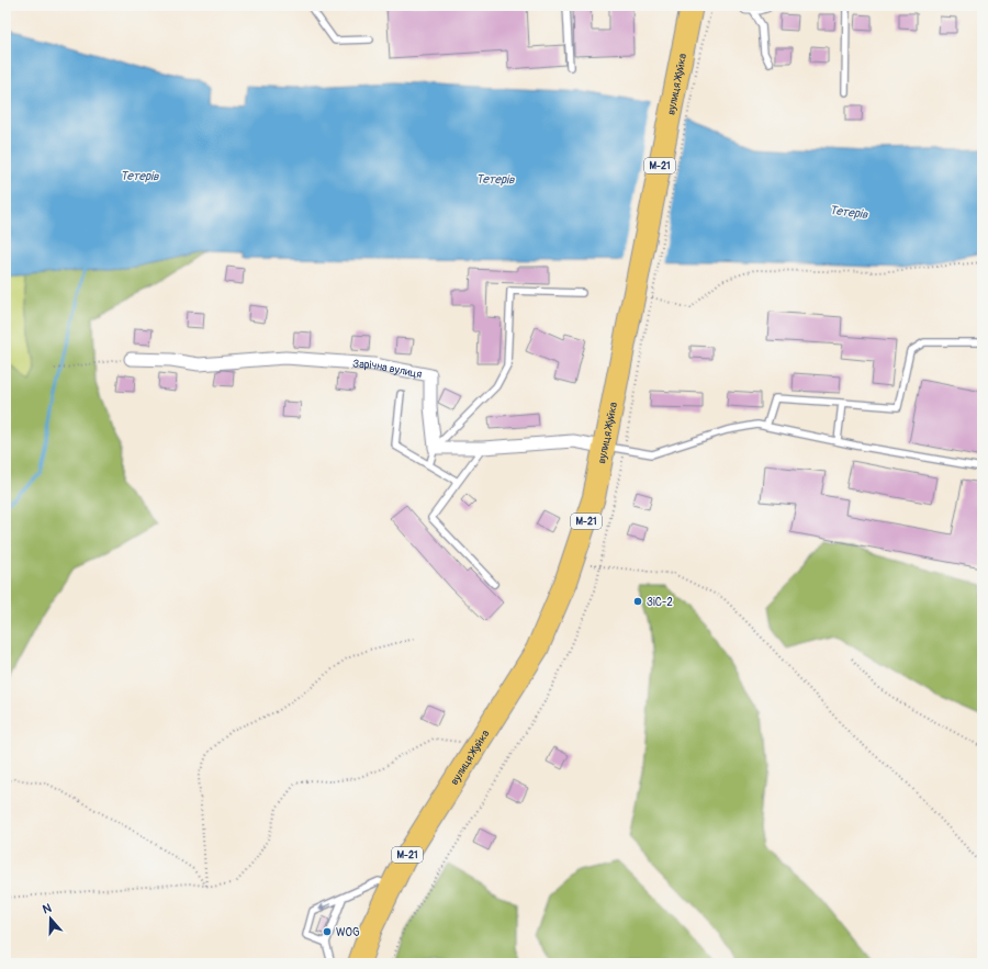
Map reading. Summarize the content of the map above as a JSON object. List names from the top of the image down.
{
  "streets": {
    "highway": ["вулиця Жуйка", "М-21"],
    "street": ["Зарічна вулиця"]
  },
  "crossings": [
    ["вулиця Жуйка", "М-21"]
  ],
  "water": ["Тетерів"],
  "places": ["ЗіС-2", "WOG"],
  "north": "top"
}
